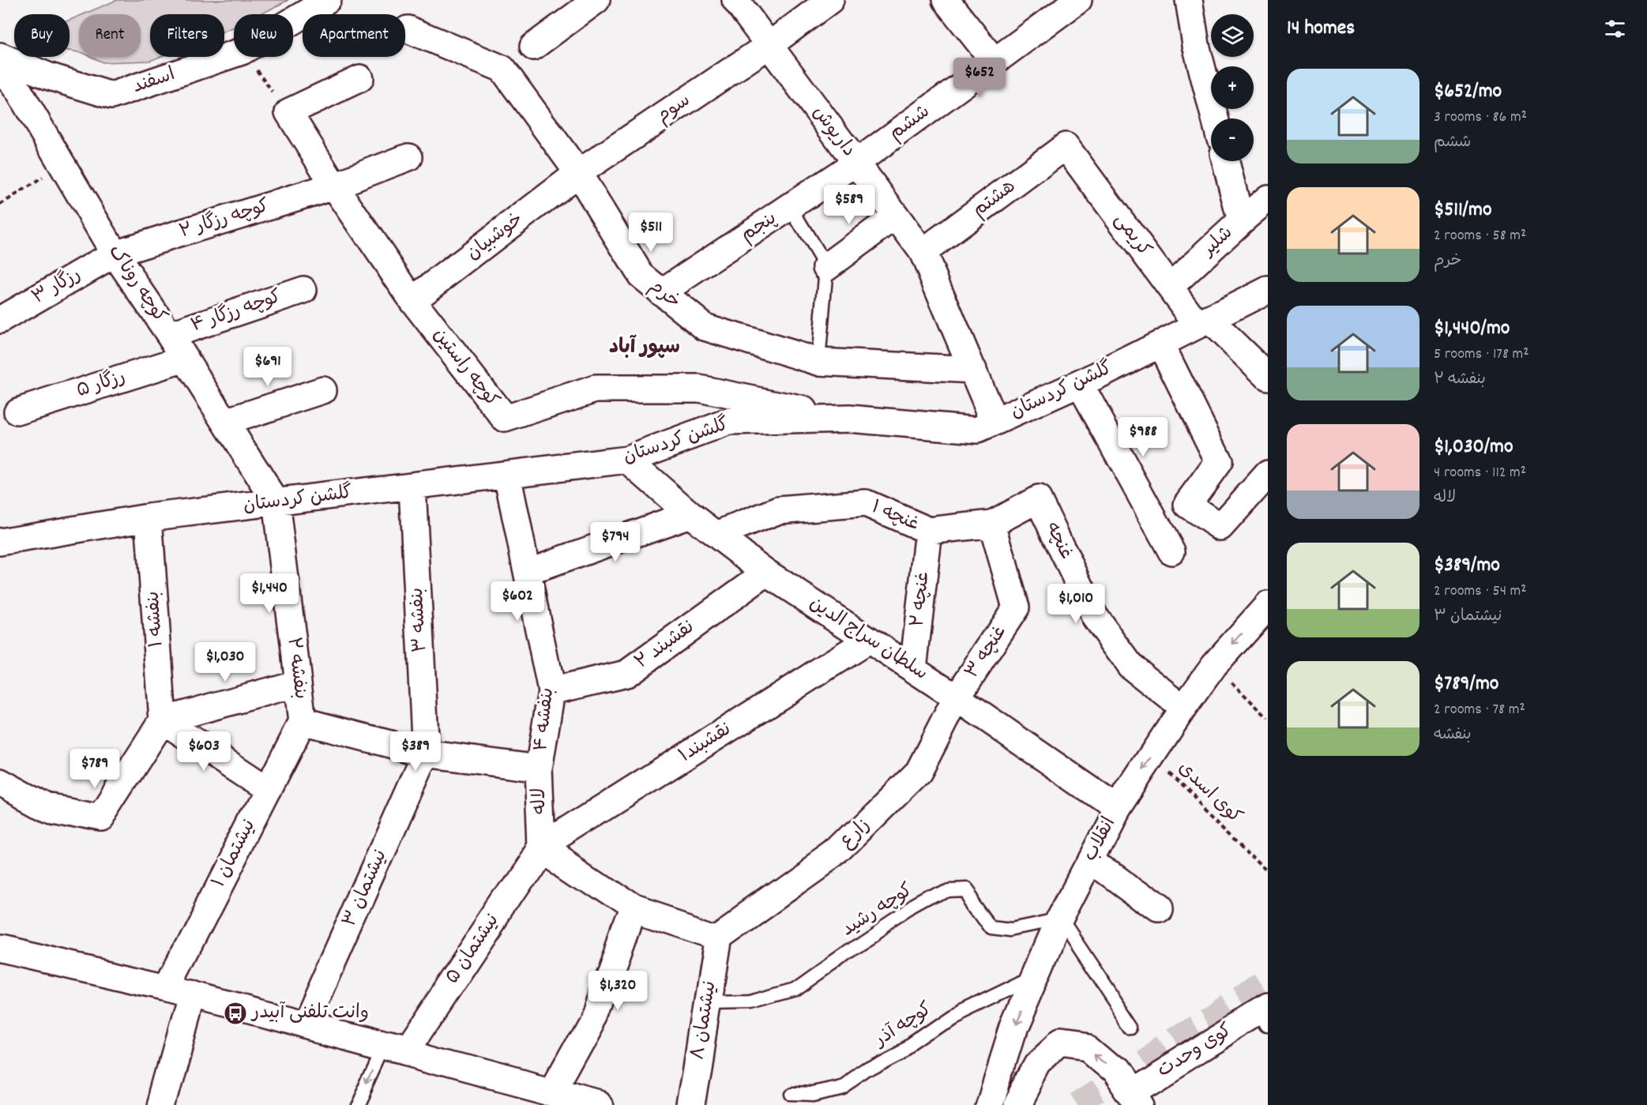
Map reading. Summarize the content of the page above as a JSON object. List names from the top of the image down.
{
  "streets": {
    "street": [
      "اسفند",
      "سوم",
      "ششم",
      "داریوش",
      "هشتم",
      "کوچه رزگار ۲",
      "پنجم",
      "کریمی",
      "خوشبیان",
      "شلیر",
      "کوچه روناک",
      "رزگار ۳",
      "خرم",
      "کوچه رزگار ۴",
      "کوچه راستین",
      "رزگار ۵",
      "گلشن کردستان",
      "غنچه ۱",
      "غنچه",
      "غنچه ۲",
      "بنفشه ۱",
      "بنفشه ۳",
      "سلطان سراج الدین",
      "نقشبند ۲",
      "غنچه ۳",
      "بنفشه ۲",
      "بنفشه ۴",
      "نقشبند۱",
      "لاله",
      "زارع",
      "انقلاب",
      "نیشتمان ۱",
      "نیشتمان ۳",
      "نیشتمان ۵",
      "نیشتمان ۸",
      "کوی وحدت"
    ],
    "lane": ["کوچه رشید", "کوچه آذر"],
    "path": ["کوی اسدی"]
  },
  "crossings": [
    ["سوم", "داریوش"],
    ["سوم", "خوشبیان"],
    ["سوم", "خرم"],
    ["ششم", "داریوش"],
    ["ششم", "پنجم"],
    ["داریوش", "هشتم"],
    ["داریوش", "پنجم"],
    ["داریوش", "خرم"],
    ["داریوش", "گلشن کردستان"],
    ["هشتم", "کریمی"],
    ["کوچه رزگار ۲", "کوچه روناک"],
    ["کوچه رزگار ۲", "رزگار ۳"],
    ["کوچه رزگار ۲", "کوچه راستین"],
    ["پنجم", "خرم"],
    ["کریمی", "شلیر"],
    ["کریمی", "گلشن کردستان"],
    ["خوشبیان", "خرم"],
    ["خوشبیان", "کوچه راستین"],
    ["کوچه روناک", "رزگار ۳"],
    ["کوچه روناک", "کوچه رزگار ۴"],
    ["کوچه روناک", "رزگار ۵"],
    ["کوچه روناک", "گلشن کردستان"],
    ["کوچه روناک", "بنفشه ۲"],
    ["کوچه راستین", "گلشن کردستان"],
    ["گلشن کردستان", "بنفشه ۱"],
    ["گلشن کردستان", "بنفشه ۳"],
    ["گلشن کردستان", "سلطان سراج الدین"],
    ["گلشن کردستان", "بنفشه ۲"],
    ["گلشن کردستان", "بنفشه ۴"],
    ["غنچه ۱", "غنچه"],
    ["غنچه ۱", "غنچه ۲"],
    ["غنچه ۱", "سلطان سراج الدین"],
    ["غنچه ۱", "غنچه ۳"],
    ["غنچه", "غنچه ۳"],
    ["غنچه", "انقلاب"],
    ["غنچه ۲", "سلطان سراج الدین"],
    ["بنفشه ۳", "لاله"],
    ["بنفشه ۳", "نیشتمان ۳"],
    ["سلطان سراج الدین", "نقشبند ۲"],
    ["سلطان سراج الدین", "غنچه ۳"],
    ["سلطان سراج الدین", "نقشبند۱"],
    ["سلطان سراج الدین", "زارع"],
    ["سلطان سراج الدین", "انقلاب"],
    ["نقشبند ۲", "بنفشه ۴"],
    ["غنچه ۳", "زارع"],
    ["بنفشه ۲", "لاله"],
    ["بنفشه ۲", "نیشتمان ۱"],
    ["بنفشه ۴", "لاله"],
    ["نقشبند۱", "لاله"],
    ["نقشبند۱", "نیشتمان ۵"],
    ["کوی اسدی", "انقلاب"],
    ["لاله", "نیشتمان ۱"],
    ["لاله", "نیشتمان ۳"],
    ["لاله", "نیشتمان ۵"],
    ["زارع", "نیشتمان ۸"],
    ["انقلاب", "کوچه رشید"],
    ["انقلاب", "کوچه آذر"],
    ["کوچه رشید", "نیشتمان ۸"]
  ],
  "one_way": ["انقلاب"],
  "districts": ["سپور آباد"],
  "places": {
    "bus stop": ["وانت تلفنی آبیدر"]
  },
  "page": {
    "heading": "14 homes",
    "map_buttons": ["+", "−"],
    "chip": [
      "Buy",
      "Rent",
      "Filters",
      "New",
      "Apartment"
    ],
    "list": [
      {
        "name": "$652/mo",
        "note": "3 rooms · 86 m² · ششم"
      },
      {
        "name": "$511/mo",
        "note": "2 rooms · 58 m² · خرم"
      },
      {
        "name": "$1,440/mo",
        "note": "5 rooms · 178 m² · بنفشه ۲"
      },
      {
        "name": "$1,030/mo",
        "note": "4 rooms · 112 m² · لاله"
      },
      {
        "name": "$389/mo",
        "note": "2 rooms · 54 m² · نیشتمان ۳"
      },
      {
        "name": "$789/mo",
        "note": "2 rooms · 78 m² · بنفشه"
      }
    ],
    "price": [
      "$652",
      "$589",
      "$511",
      "$691",
      "$988",
      "$794",
      "$1,440",
      "$602",
      "$1,010",
      "$1,030",
      "$603",
      "$389",
      "$789",
      "$1,320"
    ]
  }
}
